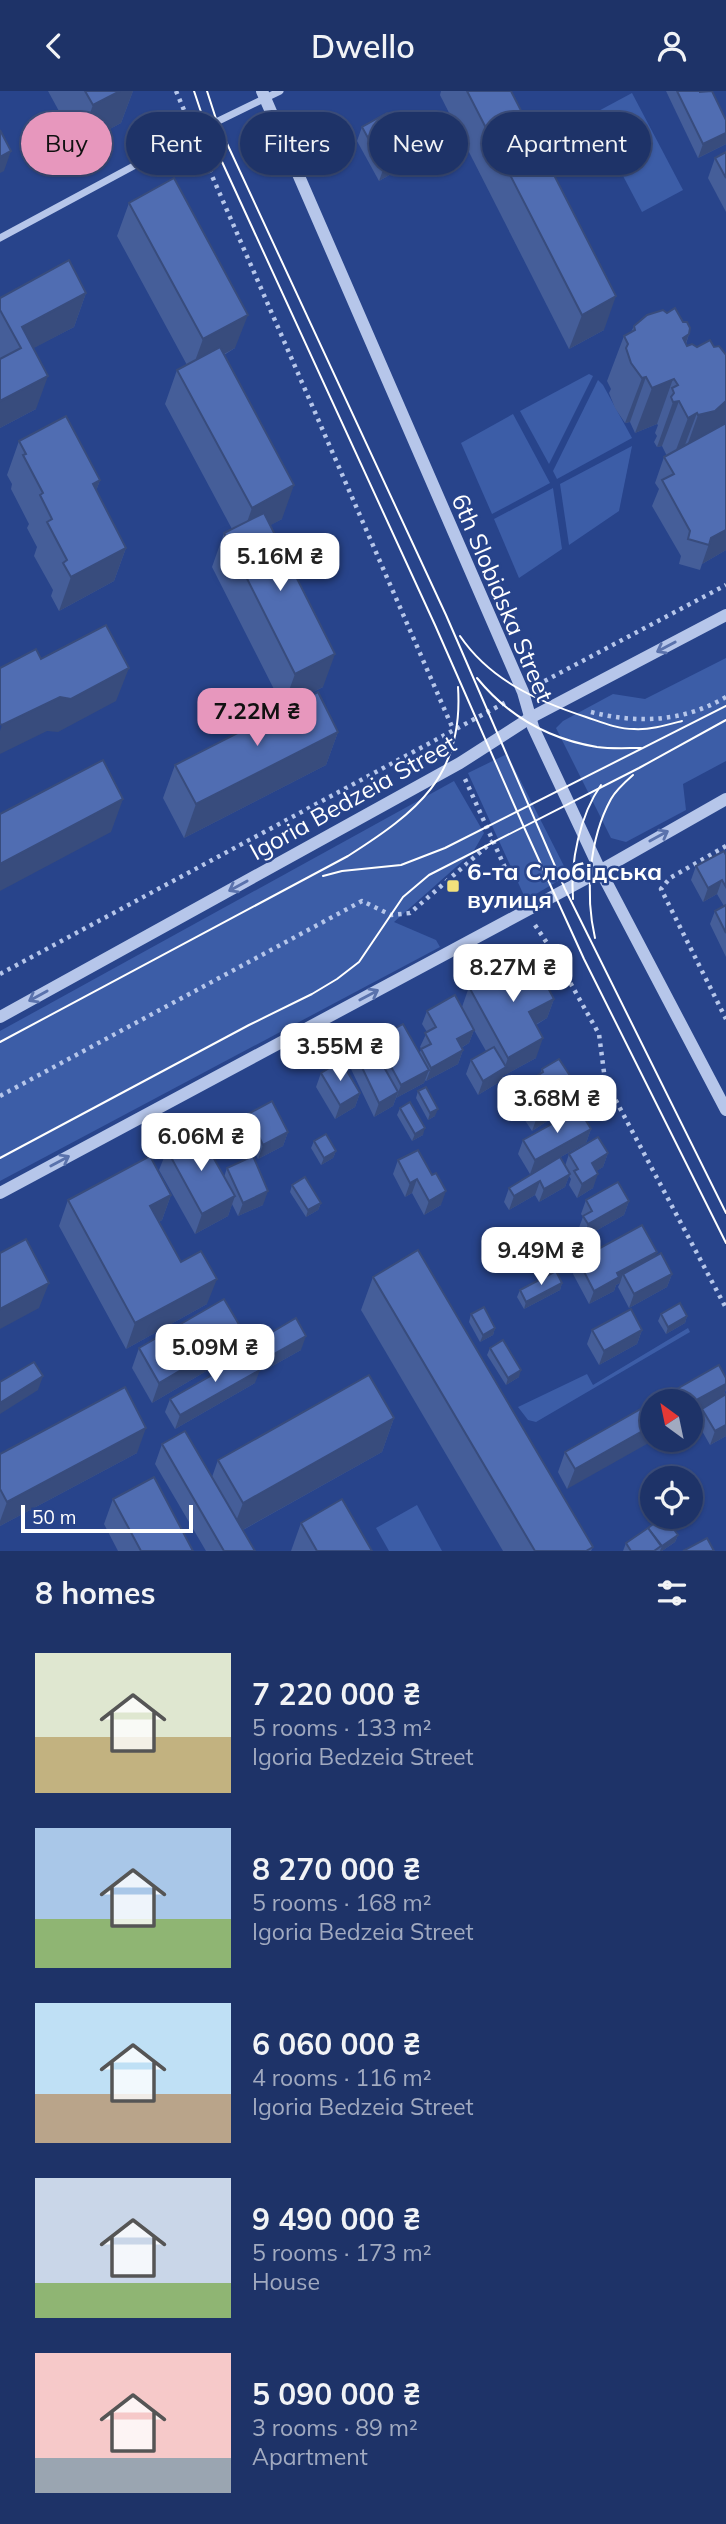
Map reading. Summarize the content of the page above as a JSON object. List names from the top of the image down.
{
  "streets": {
    "street": ["6th Slobidska Street", "Igoria Bedzeia Street"]
  },
  "crossings": [
    ["6th Slobidska Street", "Igoria Bedzeia Street"]
  ],
  "one_way": ["Igoria Bedzeia Street"],
  "places": {
    "transit": ["6-та Слобідська вулиця"]
  },
  "scale_bar": "50 m",
  "north": "top left",
  "page": {
    "header": "Dwello",
    "chip": [
      "Buy",
      "Rent",
      "Filters",
      "New",
      "Apartment"
    ],
    "price": [
      "5.16M ₴",
      "7.22M ₴",
      "8.27M ₴",
      "3.55M ₴",
      "3.68M ₴",
      "6.06M ₴",
      "9.49M ₴",
      "5.09M ₴"
    ],
    "scale": "50 m",
    "heading": "8 homes",
    "list": [
      {
        "name": "7 220 000 ₴",
        "note": "5 rooms · 133 m² · Igoria Bedzeia Street"
      },
      {
        "name": "8 270 000 ₴",
        "note": "5 rooms · 168 m² · Igoria Bedzeia Street"
      },
      {
        "name": "6 060 000 ₴",
        "note": "4 rooms · 116 m² · Igoria Bedzeia Street"
      },
      {
        "name": "9 490 000 ₴",
        "note": "5 rooms · 173 m² · House"
      },
      {
        "name": "5 090 000 ₴",
        "note": "3 rooms · 89 m² · Apartment"
      }
    ]
  }
}
